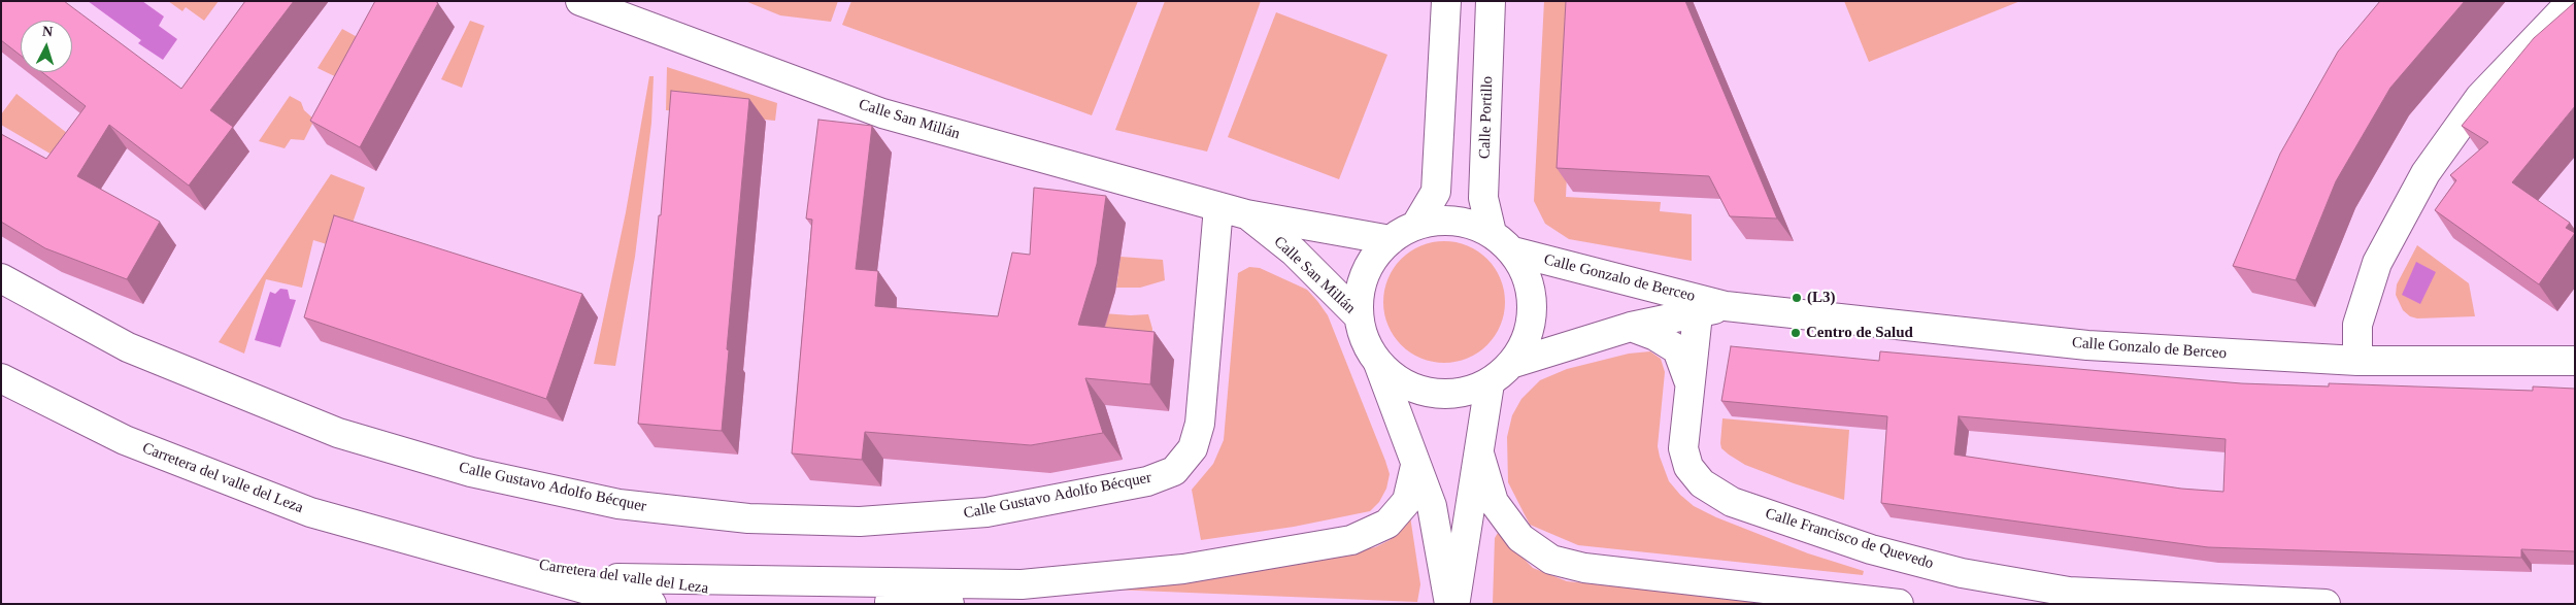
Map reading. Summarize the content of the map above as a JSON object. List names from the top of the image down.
{
  "streets": {
    "street": [
      "Calle Portillo",
      "Calle San Millán",
      "Calle Gonzalo de Berceo",
      "Carretera del valle del Leza",
      "Calle Gustavo Adolfo Bécquer",
      "Calle Francisco de Quevedo"
    ]
  },
  "crossings": [
    ["Calle Portillo", "Calle San Millán"],
    ["Calle Portillo", "Calle Gonzalo de Berceo"],
    ["Calle San Millán", "Calle Gonzalo de Berceo"],
    ["Calle San Millán", "Calle Gustavo Adolfo Bécquer"],
    ["Calle Gonzalo de Berceo", "Calle Francisco de Quevedo"]
  ],
  "places": ["(L3)", "Centro de Salud"],
  "north": "top"
}
